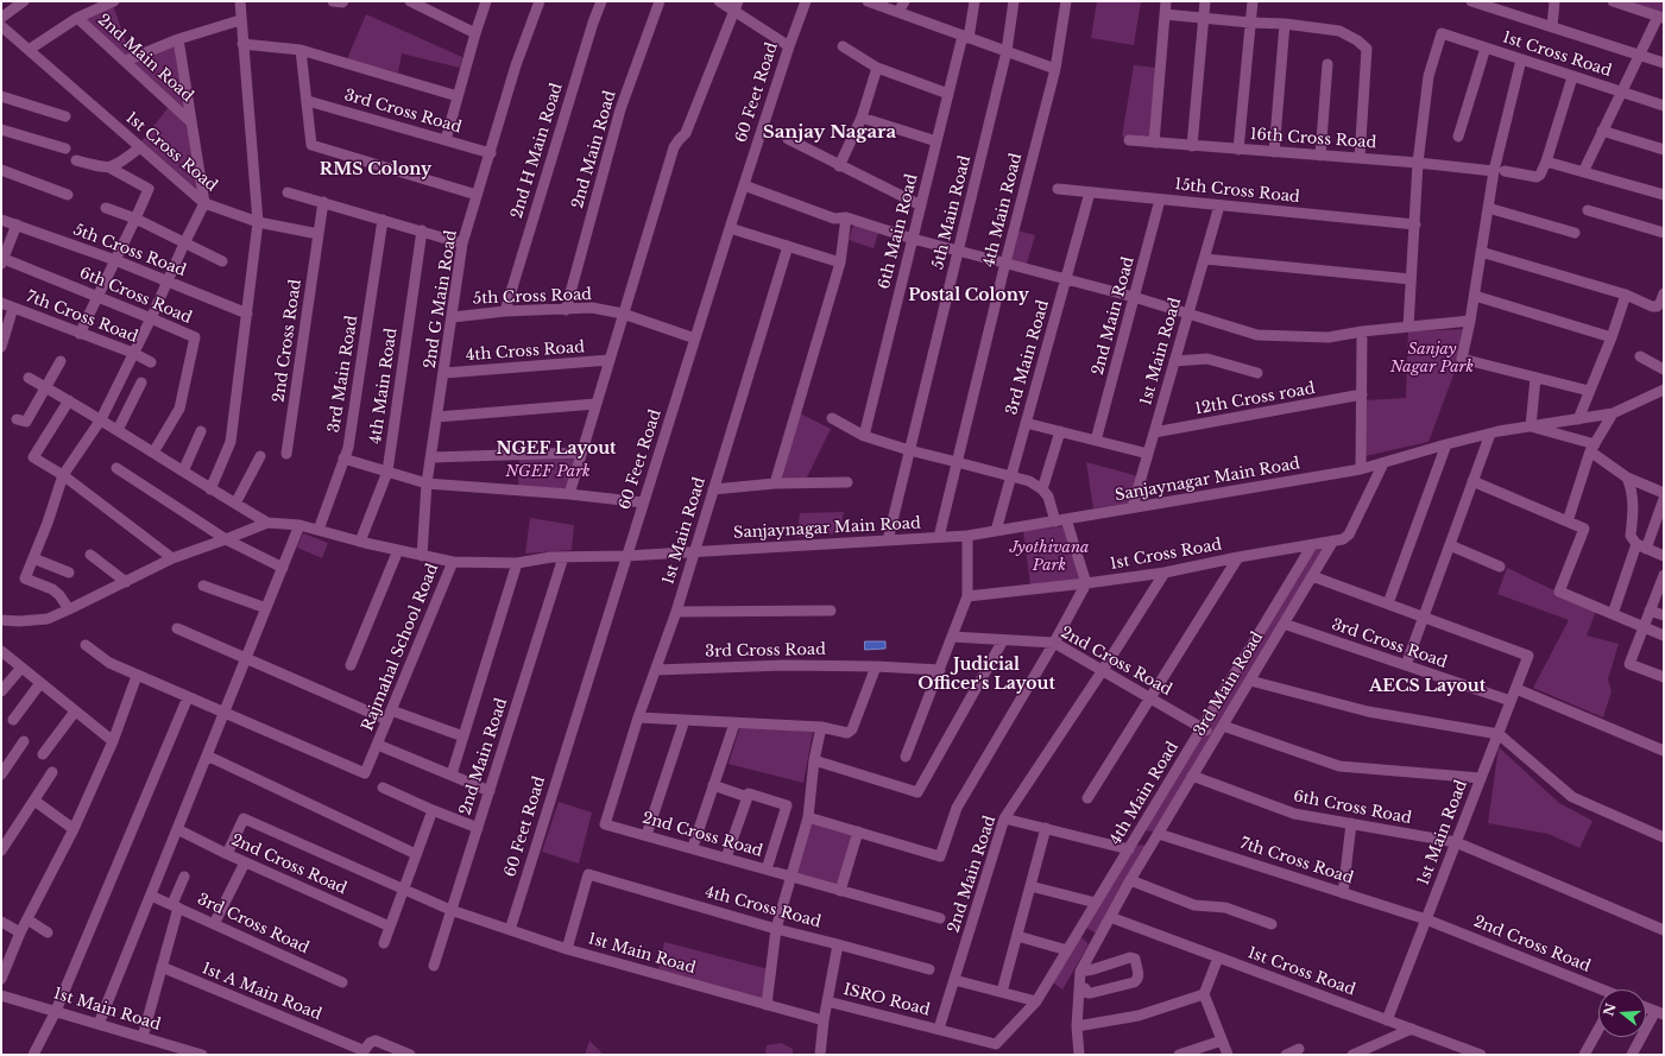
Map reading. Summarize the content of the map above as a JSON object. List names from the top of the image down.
{
  "streets": {
    "street": [
      "1st Cross Road",
      "2nd Main Road",
      "60 Feet Road",
      "3rd Cross Road",
      "16th Cross Road",
      "2nd H Main Road",
      "15th Cross Road",
      "4th Main Road",
      "5th Main Road",
      "6th Main Road",
      "5th Cross Road",
      "6th Cross Road",
      "2nd G Main Road",
      "7th Cross Road",
      "2nd Cross Road",
      "4th Cross Road",
      "1st Main Road",
      "3rd Main Road",
      "12th Cross road",
      "Sanjaynagar Main Road",
      "Rajmahal School Road",
      "1st A Main Road",
      "ISRO Road"
    ]
  },
  "crossings": [
    ["1st Cross Road", "2nd Main Road"],
    ["1st Cross Road", "16th Cross Road"],
    ["1st Cross Road", "4th Main Road"],
    ["1st Cross Road", "2nd Cross Road"],
    ["1st Cross Road", "1st Main Road"],
    ["1st Cross Road", "3rd Main Road"],
    ["2nd Main Road", "15th Cross Road"],
    ["2nd Main Road", "5th Cross Road"],
    ["2nd Main Road", "2nd Cross Road"],
    ["2nd Main Road", "1st Main Road"],
    ["2nd Main Road", "Sanjaynagar Main Road"],
    ["2nd Main Road", "ISRO Road"],
    ["60 Feet Road", "5th Cross Road"],
    ["60 Feet Road", "1st Main Road"],
    ["60 Feet Road", "Sanjaynagar Main Road"],
    ["3rd Cross Road", "2nd G Main Road"],
    ["3rd Cross Road", "1st Main Road"],
    ["3rd Cross Road", "3rd Main Road"],
    ["2nd H Main Road", "5th Cross Road"],
    ["15th Cross Road", "1st Main Road"],
    ["15th Cross Road", "3rd Main Road"],
    ["4th Main Road", "2nd Cross Road"],
    ["4th Main Road", "Sanjaynagar Main Road"],
    ["4th Main Road", "ISRO Road"],
    ["5th Main Road", "Sanjaynagar Main Road"],
    ["5th Cross Road", "2nd G Main Road"],
    ["6th Cross Road", "1st Main Road"],
    ["6th Cross Road", "3rd Main Road"],
    ["2nd G Main Road", "4th Cross Road"],
    ["2nd G Main Road", "Sanjaynagar Main Road"],
    ["7th Cross Road", "2nd Cross Road"],
    ["7th Cross Road", "1st Main Road"],
    ["7th Cross Road", "3rd Main Road"],
    ["2nd Cross Road", "1st Main Road"],
    ["2nd Cross Road", "3rd Main Road"],
    ["4th Cross Road", "1st Main Road"],
    ["1st Main Road", "12th Cross road"],
    ["1st Main Road", "Sanjaynagar Main Road"],
    ["1st Main Road", "ISRO Road"],
    ["3rd Main Road", "Sanjaynagar Main Road"],
    ["Sanjaynagar Main Road", "Rajmahal School Road"]
  ],
  "districts": [
    "Sanjay Nagara",
    "RMS Colony",
    "Postal Colony",
    "NGEF Layout",
    "Judicial Officer's Layout",
    "AECS Layout"
  ],
  "parks": ["Sanjay Nagar Park", "NGEF Park", "Jyothivana Park"],
  "north": "left"
}
